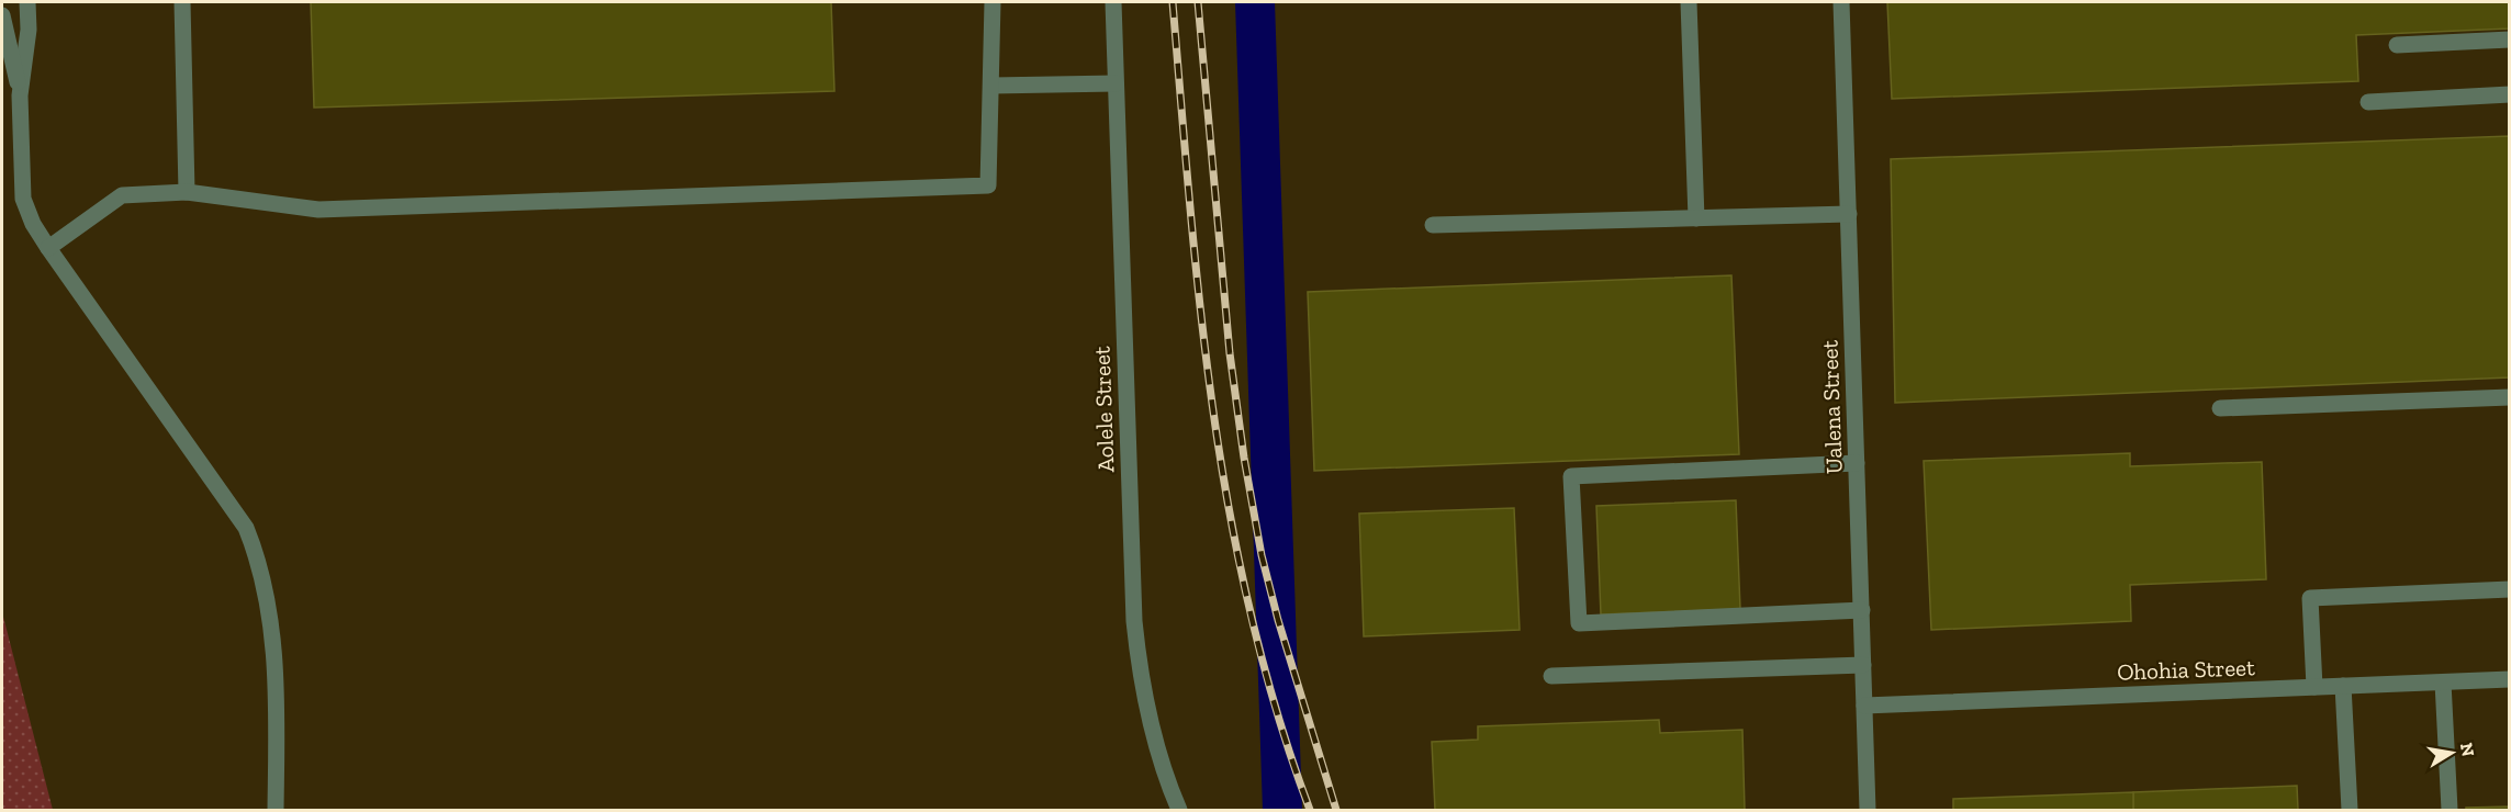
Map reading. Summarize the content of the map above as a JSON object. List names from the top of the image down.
{
  "streets": {
    "street": ["Ualena Street", "Aolele Street", "Ohohia Street"]
  },
  "crossings": [
    ["Ualena Street", "Ohohia Street"]
  ],
  "north": "right"
}
